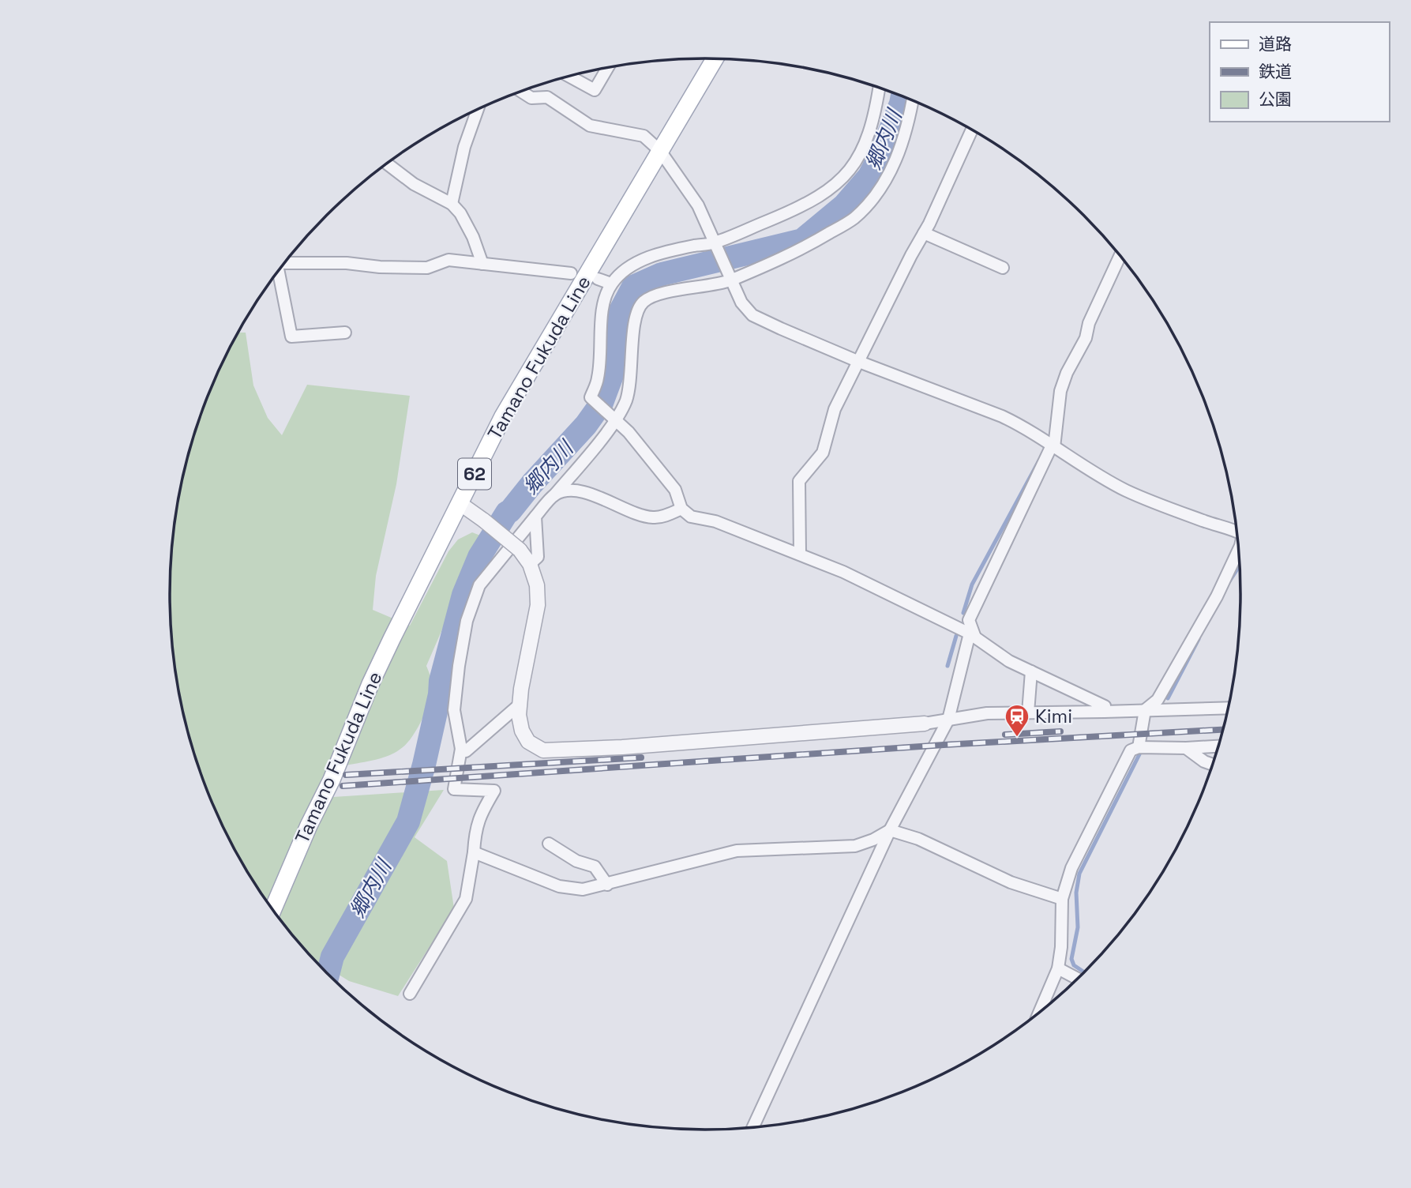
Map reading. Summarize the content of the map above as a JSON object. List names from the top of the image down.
{
  "streets": {
    "main road": ["Tamano Fukuda Line", "62"]
  },
  "water": ["郷内川"],
  "places": {
    "station": ["Kimi"]
  },
  "legend": ["道路", "鉄道", "公園"]
}
